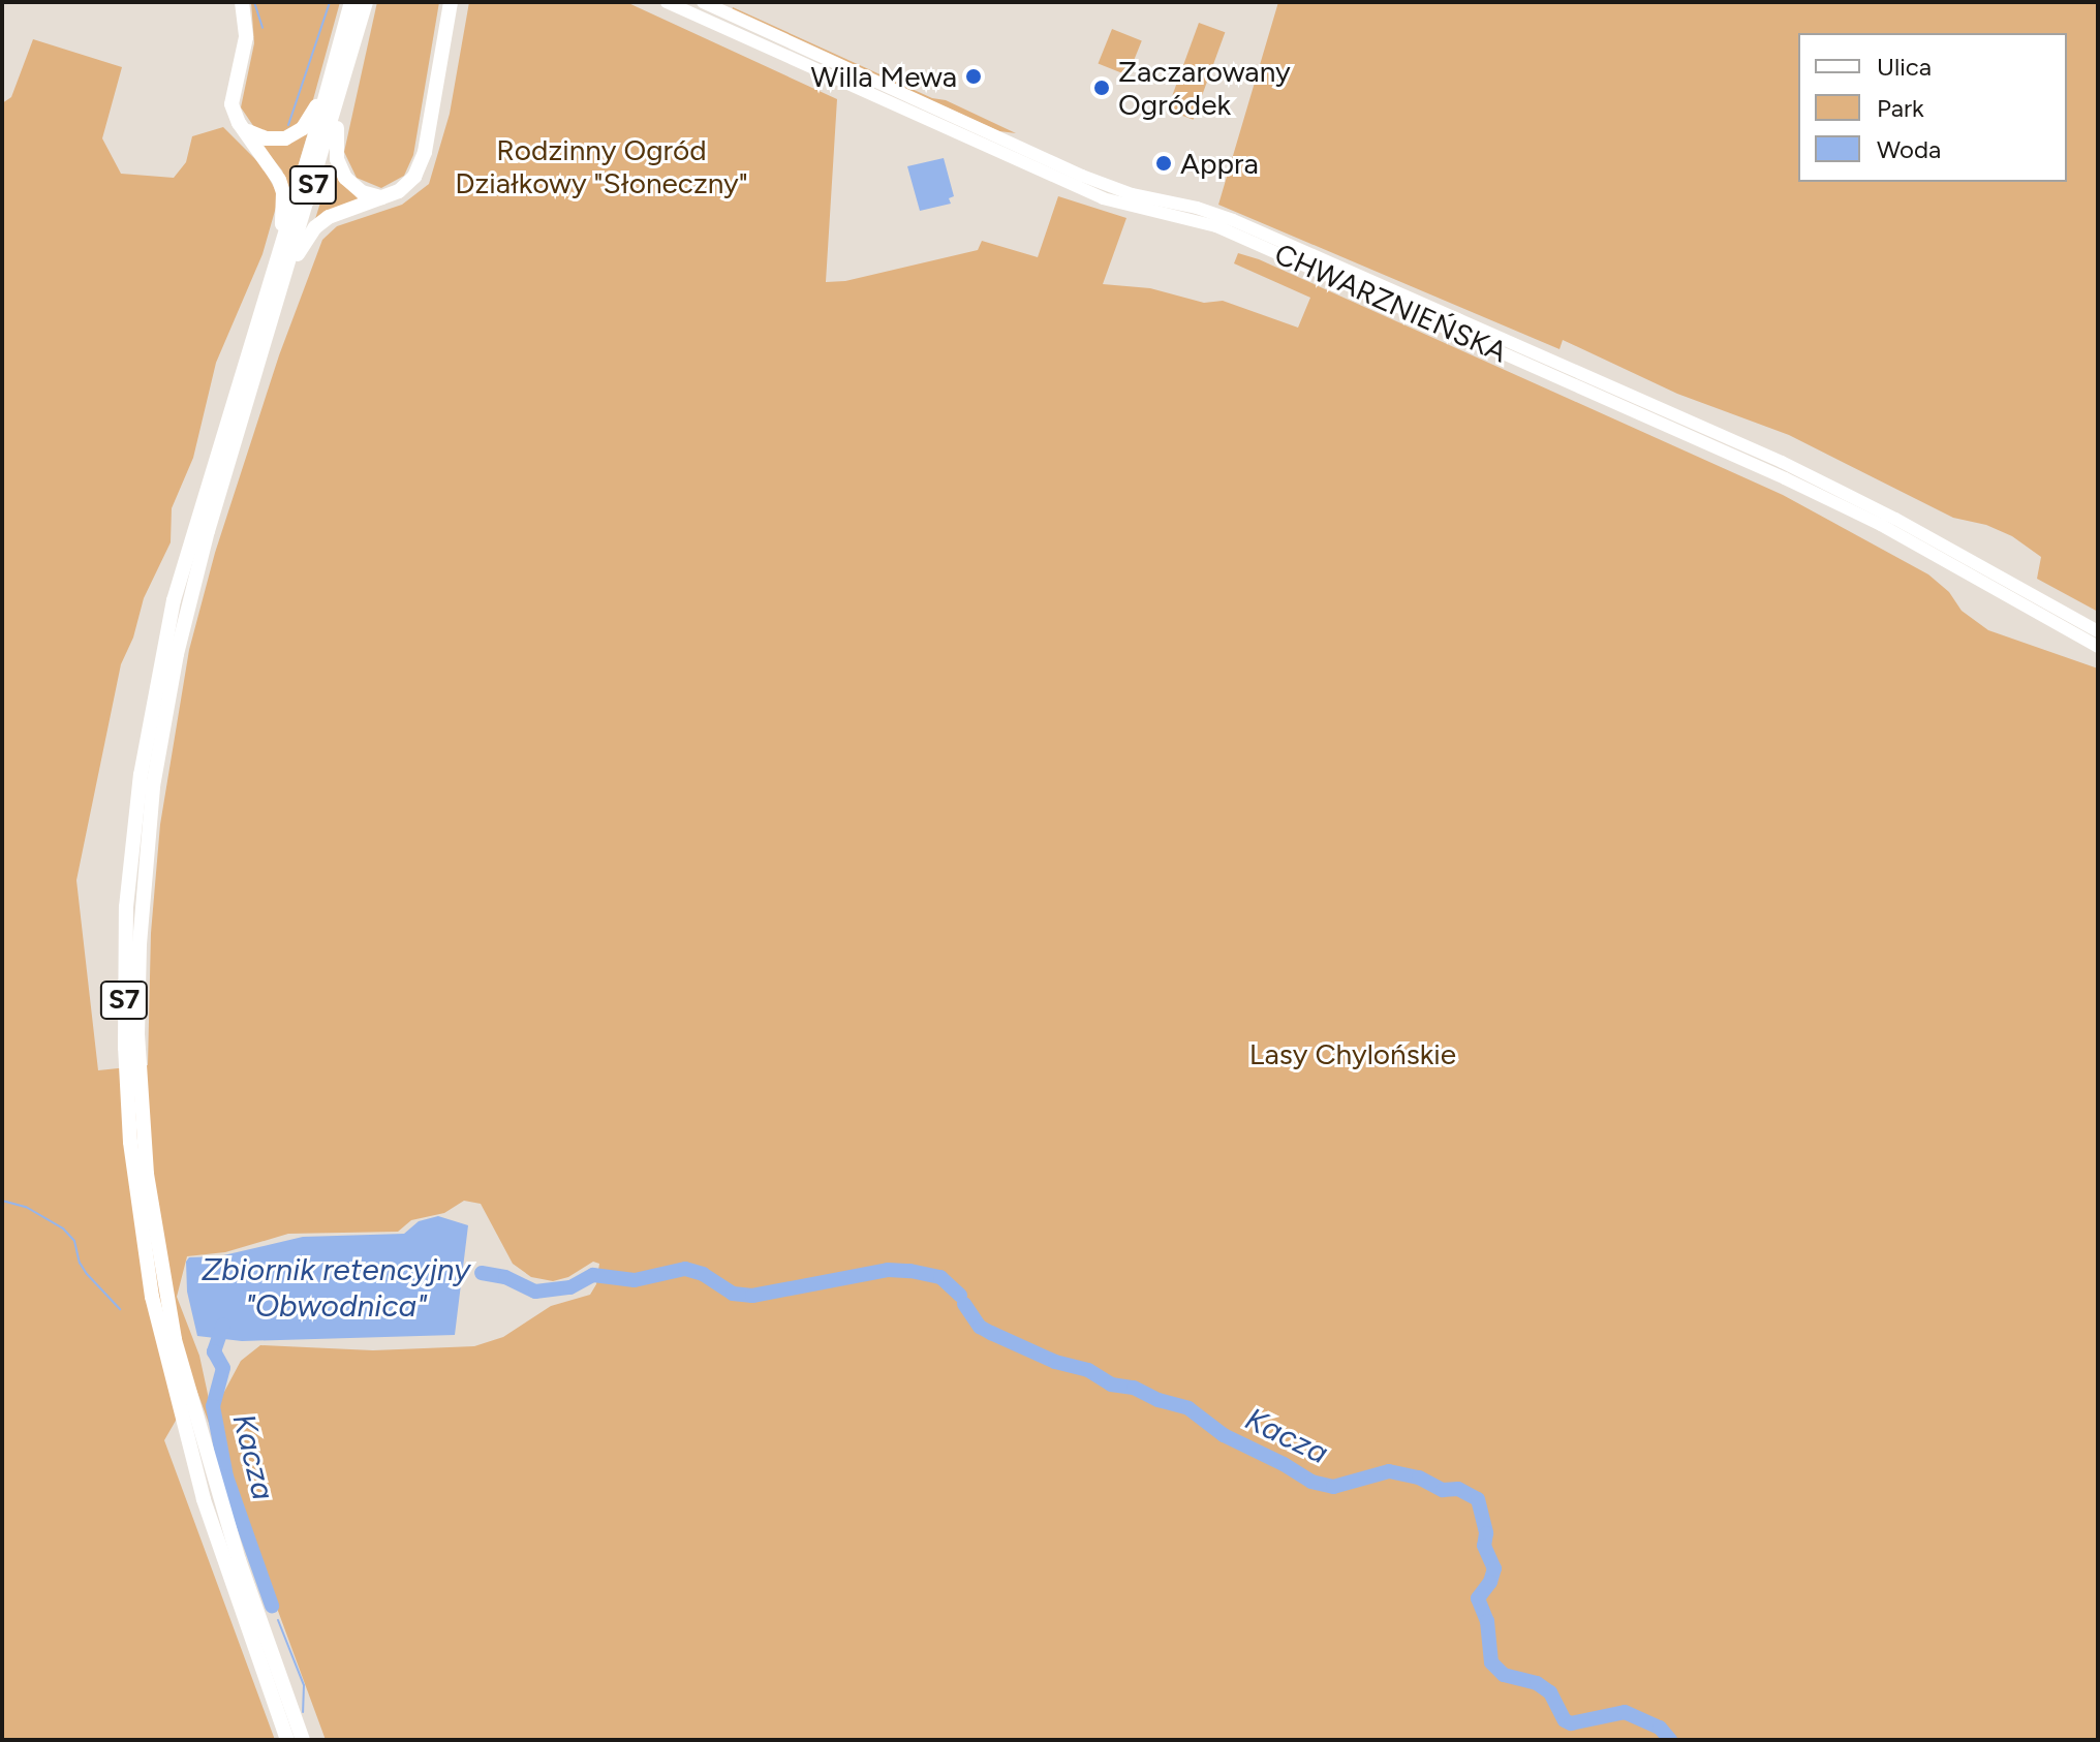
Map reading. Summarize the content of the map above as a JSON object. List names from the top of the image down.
{
  "streets": {
    "highway": ["S7"],
    "main road": ["CHWARZNIEŃSKA"]
  },
  "water": ["Zbiornik retencyjny \"Obwodnica\"", "Kacza"],
  "parks": ["Rodzinny Ogród Działkowy \"Słoneczny\"", "Lasy Chylońskie"],
  "places": ["Willa Mewa", "Zaczarowany Ogródek", "Appra"],
  "legend": ["Ulica", "Park", "Woda"]
}
